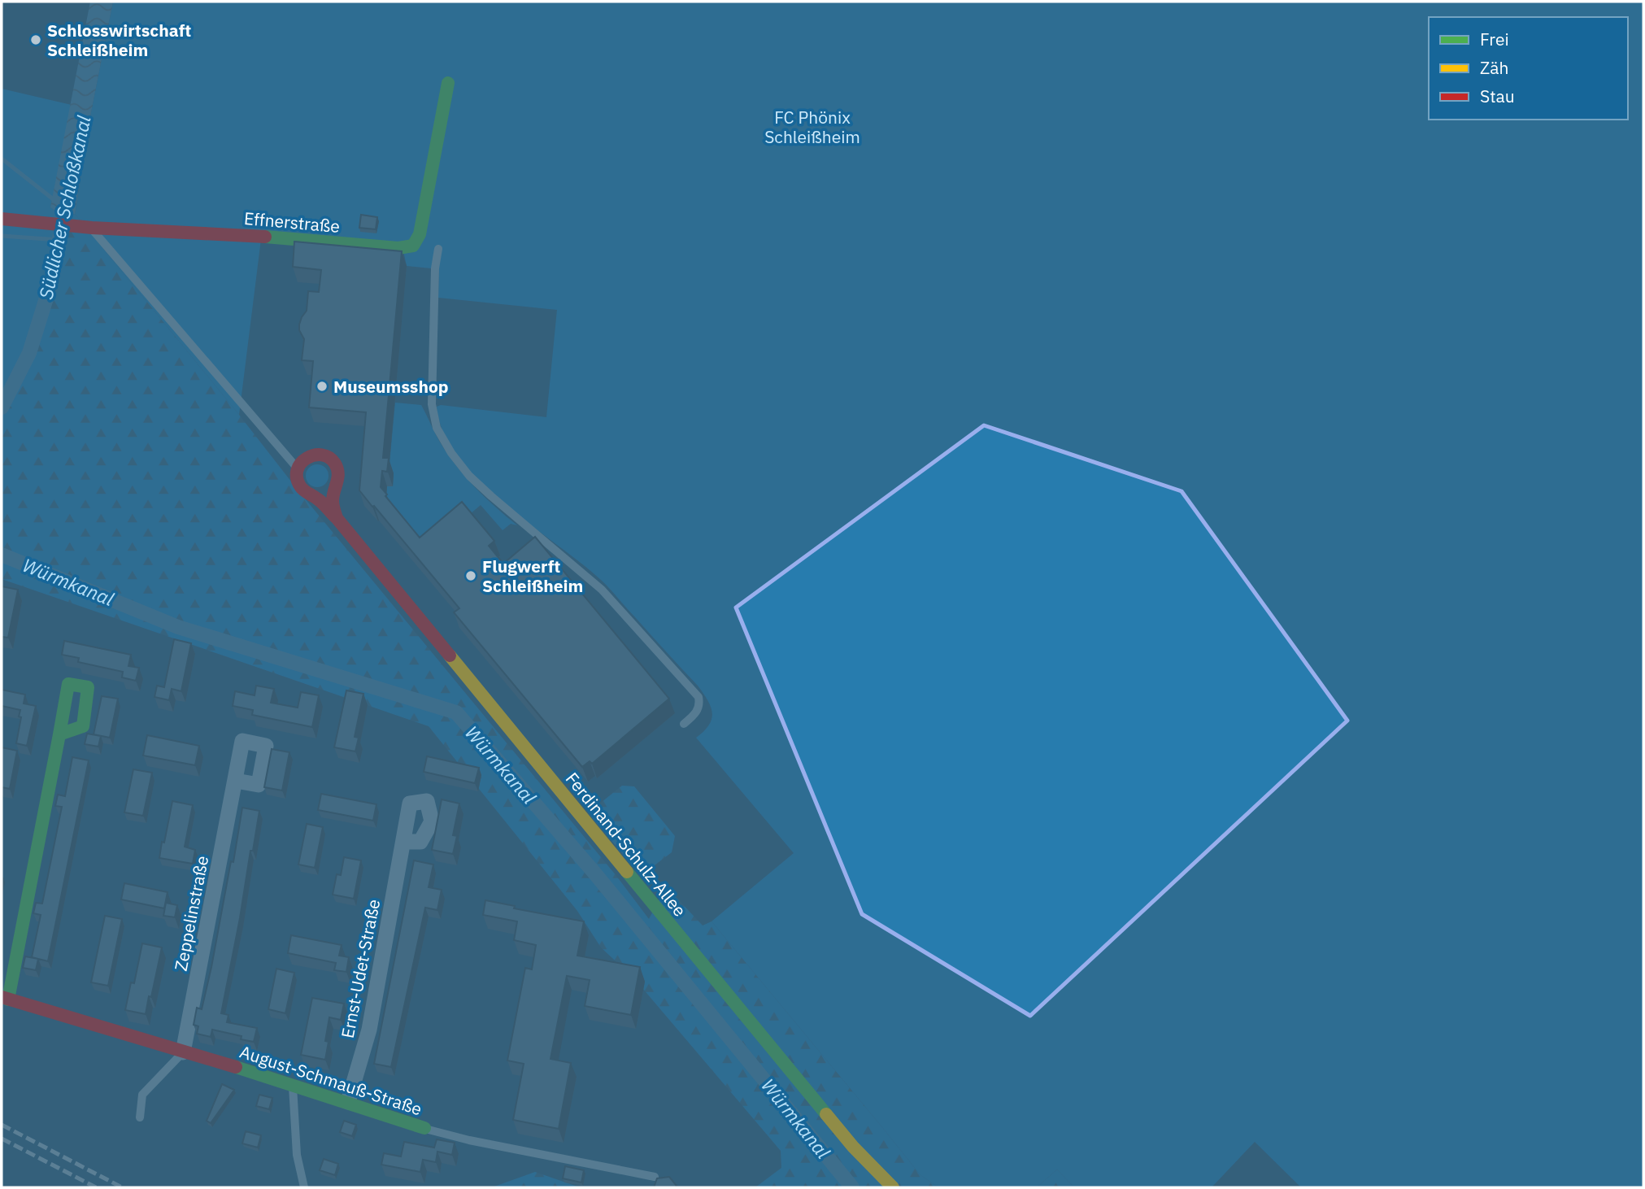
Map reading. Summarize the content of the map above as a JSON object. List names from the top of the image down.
{
  "streets": {
    "street": [
      "Effnerstraße",
      "Ferdinand-Schulz-Allee",
      "Zeppelinstraße",
      "Ernst-Udet-Straße",
      "August-Schmauß-Straße"
    ]
  },
  "crossings": [
    ["Zeppelinstraße", "August-Schmauß-Straße"],
    ["Ernst-Udet-Straße", "August-Schmauß-Straße"]
  ],
  "water": ["Südlicher Schloßkanal", "Würmkanal"],
  "parks": ["FC Phönix Schleißheim"],
  "places": ["Schlosswirtschaft Schleißheim", "Museumsshop", "Flugwerft Schleißheim"],
  "legend": ["Frei", "Zäh", "Stau"]
}
